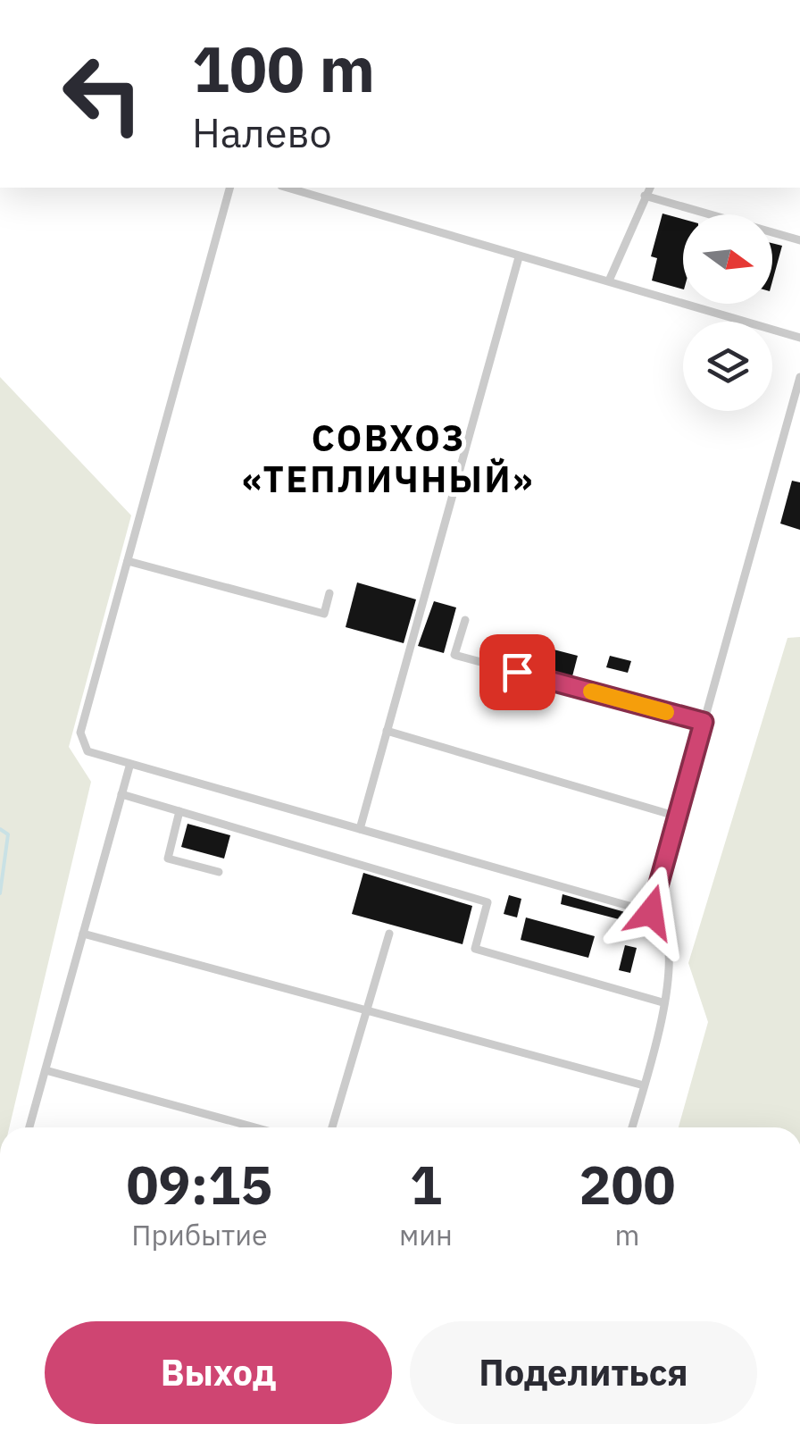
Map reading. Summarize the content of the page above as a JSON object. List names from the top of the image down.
{
  "districts": ["СОВХОЗ «ТЕПЛИЧНЫЙ»"],
  "north": "right",
  "page": {
    "turn": ["100 m", "Налево"],
    "eta": [
      "09:15",
      "Прибытие",
      "1",
      "мин",
      "200",
      "m"
    ],
    "buttons": ["Выход", "Поделиться"]
  }
}
